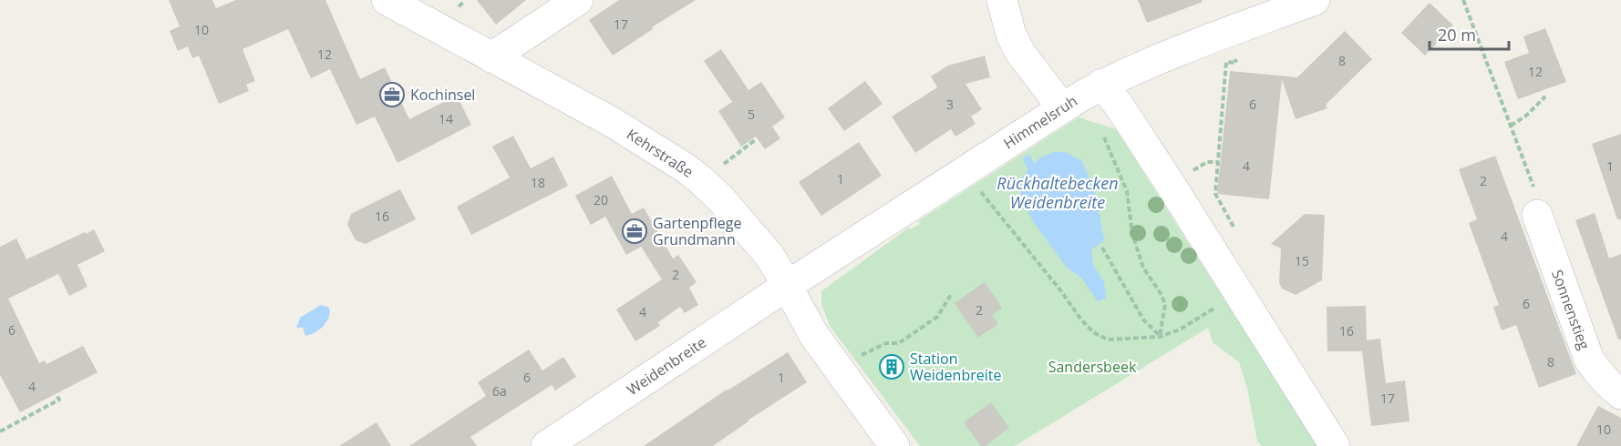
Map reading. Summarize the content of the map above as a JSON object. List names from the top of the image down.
{
  "streets": {
    "street": [
      "Himmelsruh",
      "Kehrstraße",
      "Sonnenstieg",
      "Weidenbreite"
    ]
  },
  "crossings": [
    ["Himmelsruh", "Kehrstraße"],
    ["Himmelsruh", "Weidenbreite"],
    ["Kehrstraße", "Weidenbreite"]
  ],
  "water": ["Rückhaltebecken Weidenbreite"],
  "parks": ["Sandersbeek"],
  "places": {
    "office": ["Kochinsel", "Gartenpflege Grundmann"],
    "building": ["Station Weidenbreite"]
  },
  "house_numbers": [
    "17",
    "10",
    "12",
    "8",
    "12",
    "3",
    "6",
    "5",
    "14",
    "4",
    "1",
    "1",
    "2",
    "18",
    "20",
    "16",
    "4",
    "15",
    "2",
    "6",
    "2",
    "4",
    "6",
    "16",
    "8",
    "6",
    "1",
    "4",
    "6a",
    "17",
    "10"
  ],
  "scale_bar": "20 m"
}
